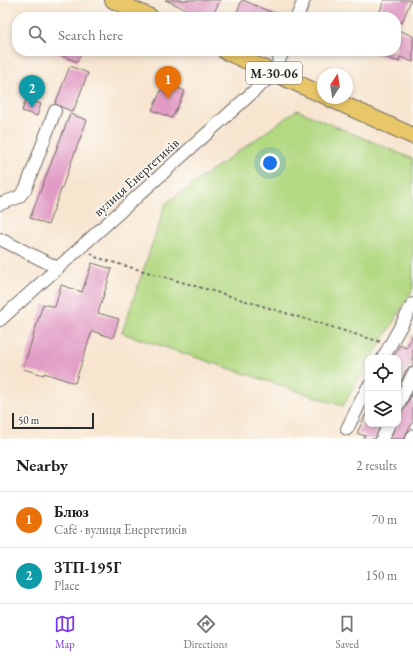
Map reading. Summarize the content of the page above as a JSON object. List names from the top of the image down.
{
  "streets": {
    "main road": ["М-30-06"],
    "street": ["вулиця Енергетиків"]
  },
  "crossings": [
    ["М-30-06", "вулиця Енергетиків"]
  ],
  "scale_bar": "50 m",
  "north": "top",
  "page": {
    "search": "Search here",
    "pins": ["1", "2"],
    "scale": "50 m",
    "heading": ["Nearby", "2 results"],
    "list": [
      {
        "mark": "1",
        "name": "Блюз",
        "note": "Café · вулиця Енергетиків",
        "value": "70 m"
      },
      {
        "mark": "2",
        "name": "ЗТП-195Г",
        "note": "Place",
        "value": "150 m"
      }
    ],
    "nav": ["Map", "Directions", "Saved"]
  }
}
